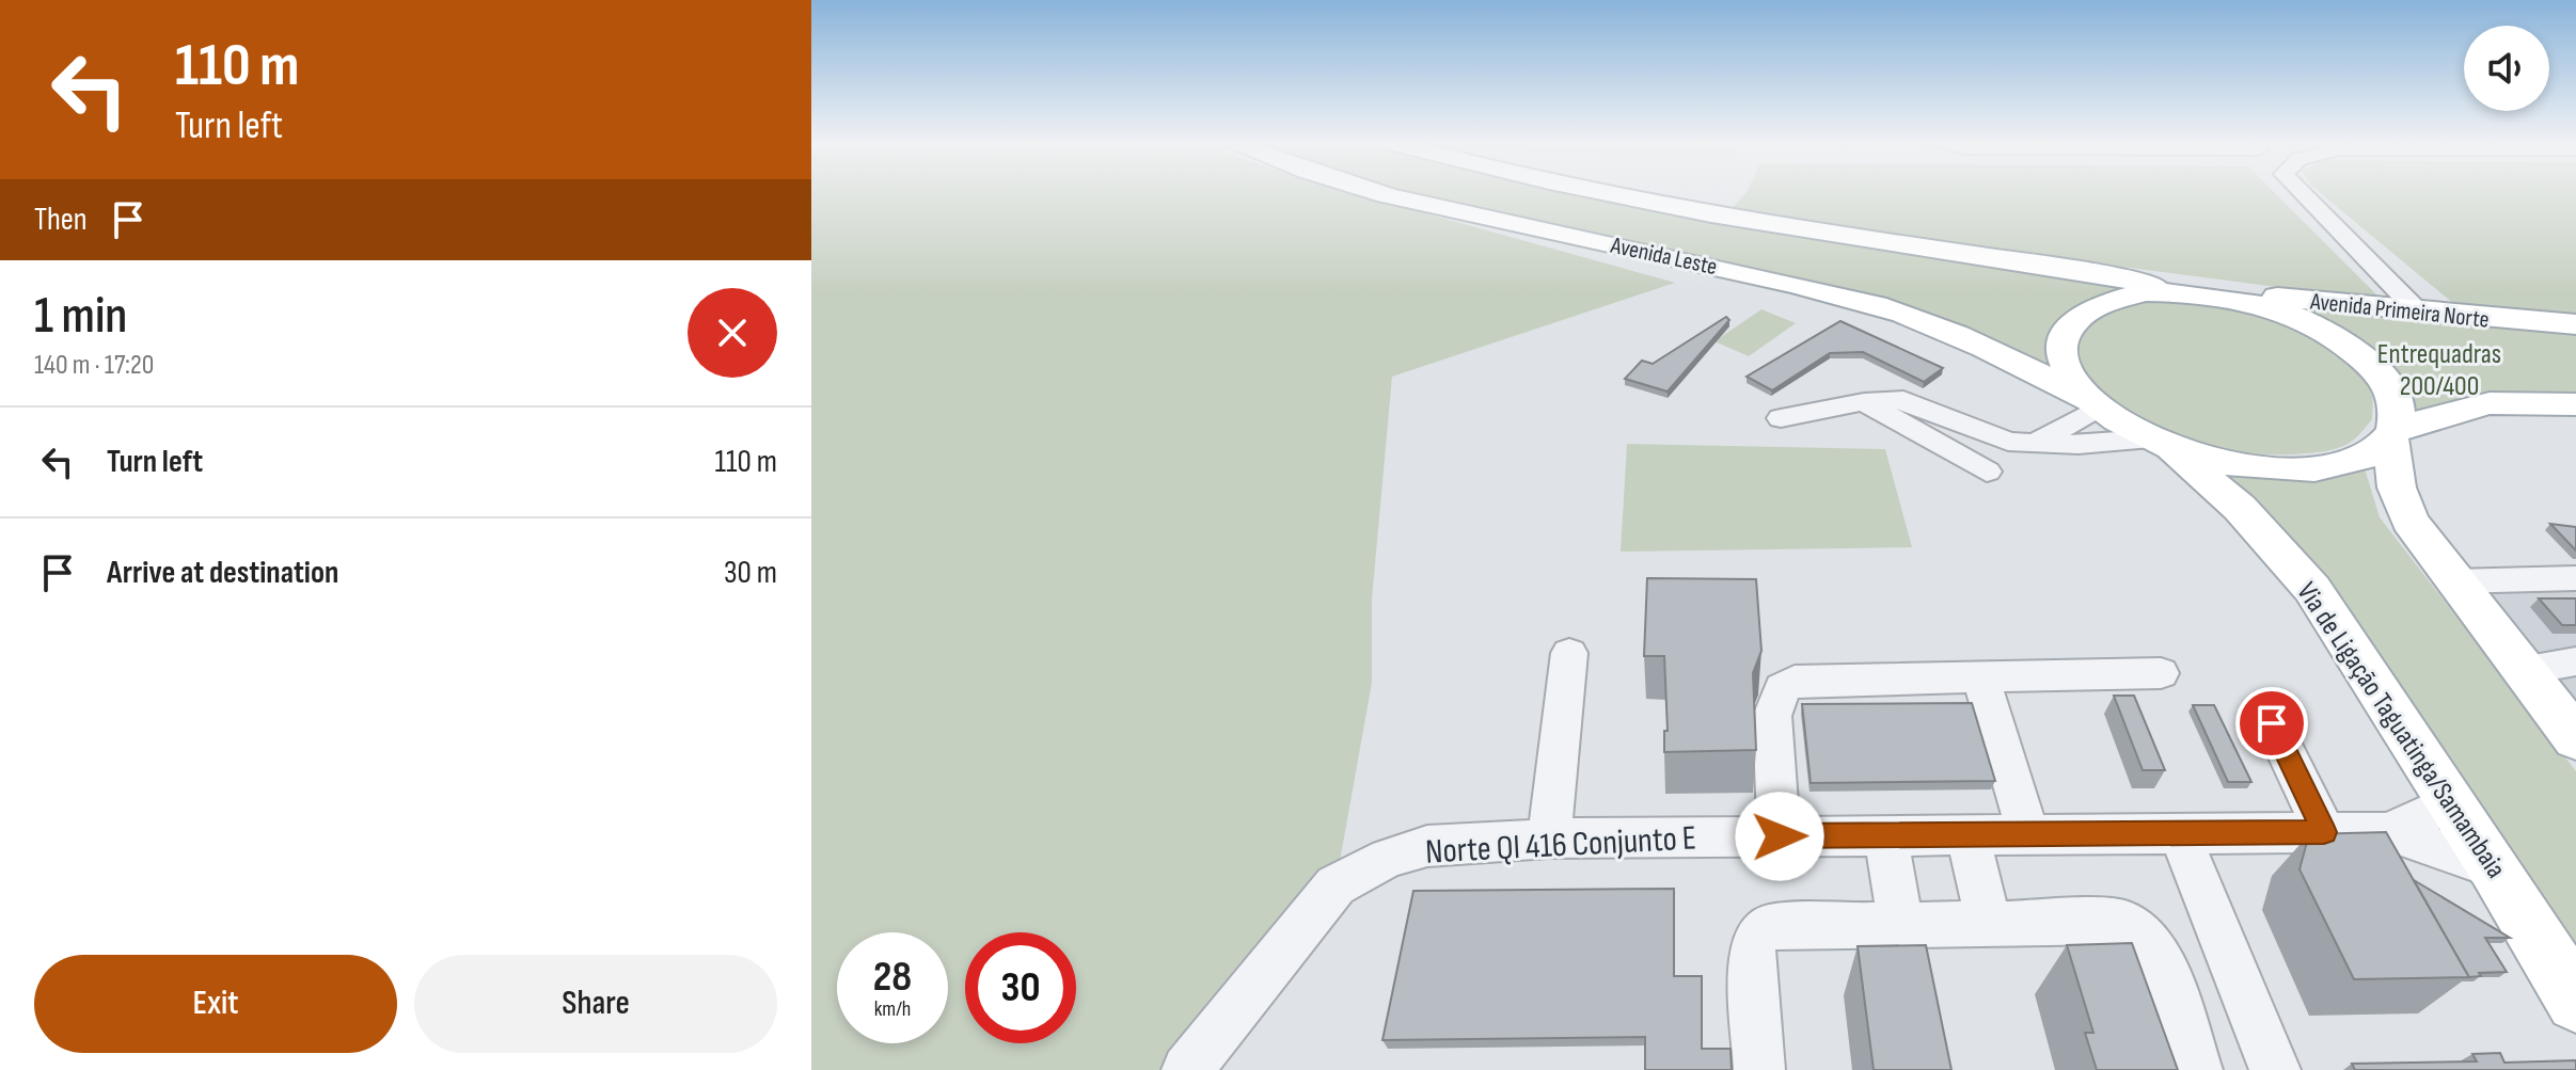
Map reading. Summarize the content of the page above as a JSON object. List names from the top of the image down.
{
  "streets": {
    "main road": ["Avenida Leste", "Avenida Primeira Norte", "Via de Ligação Taguatinga/Samambaia"],
    "street": ["Norte QI 416 Conjunto E"]
  },
  "crossings": [
    ["Avenida Leste", "Via de Ligação Taguatinga/Samambaia"],
    ["Via de Ligação Taguatinga/Samambaia", "Norte QI 416 Conjunto E"]
  ],
  "parks": ["Entrequadras 200/400"],
  "page": {
    "turn": ["110 m", "Turn left"],
    "then": "Then",
    "heading": ["1 min", "140 m · 17:20"],
    "list": [
      {
        "name": "Turn left",
        "value": "110 m"
      },
      {
        "name": "Arrive at destination",
        "value": "30 m"
      }
    ],
    "speed": "28 km/h",
    "limit": "30",
    "buttons": ["Exit", "Share"]
  }
}
